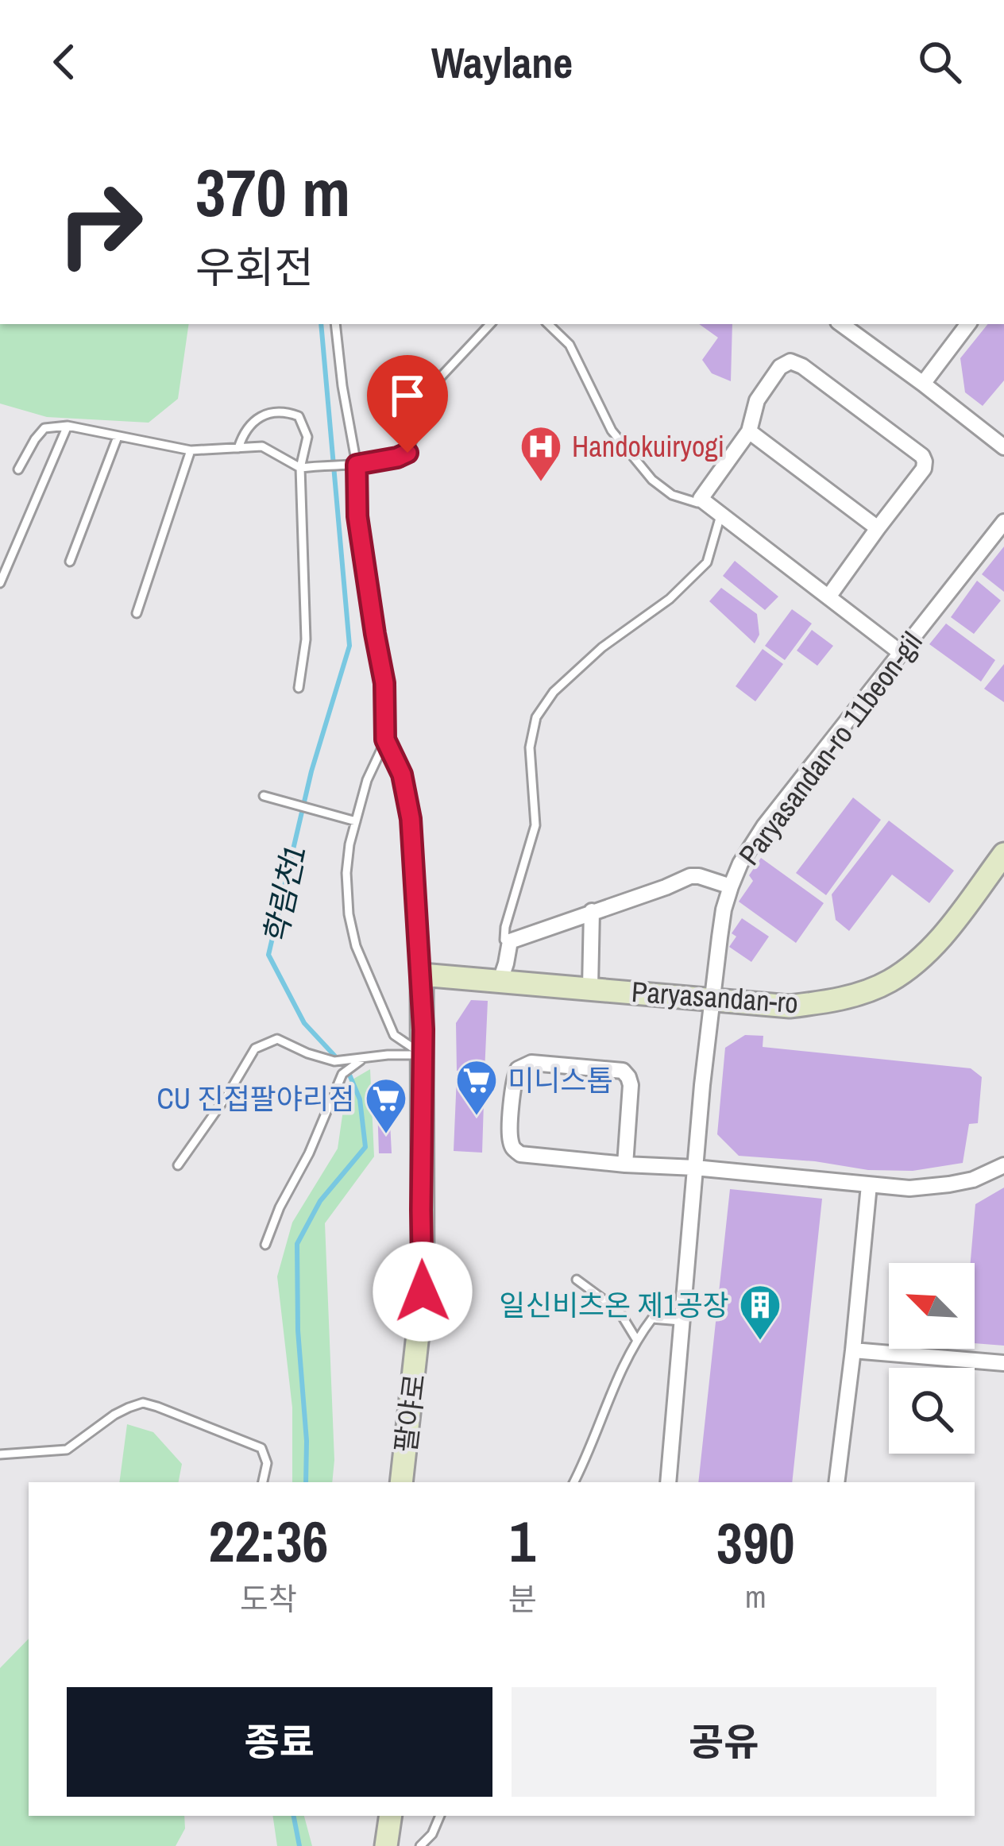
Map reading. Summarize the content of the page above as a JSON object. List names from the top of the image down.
{
  "streets": {
    "street": ["Paryasandan-ro 11beon-gil", "Paryasandan-ro", "팔야로"]
  },
  "crossings": [
    ["Paryasandan-ro 11beon-gil", "Paryasandan-ro"],
    ["Paryasandan-ro", "팔야로"]
  ],
  "water": ["학림천1"],
  "places": {
    "hospital": ["Handokuiryogi"],
    "supermarket": ["미니스톱", "CU 진접팔야리점"],
    "building": ["일신비츠온 제1공장"]
  },
  "north": "top left",
  "page": {
    "header": "Waylane",
    "turn": ["370 m", "우회전"],
    "eta": [
      "22:36",
      "도착",
      "1",
      "분",
      "390",
      "m"
    ],
    "buttons": ["종료", "공유"]
  }
}
